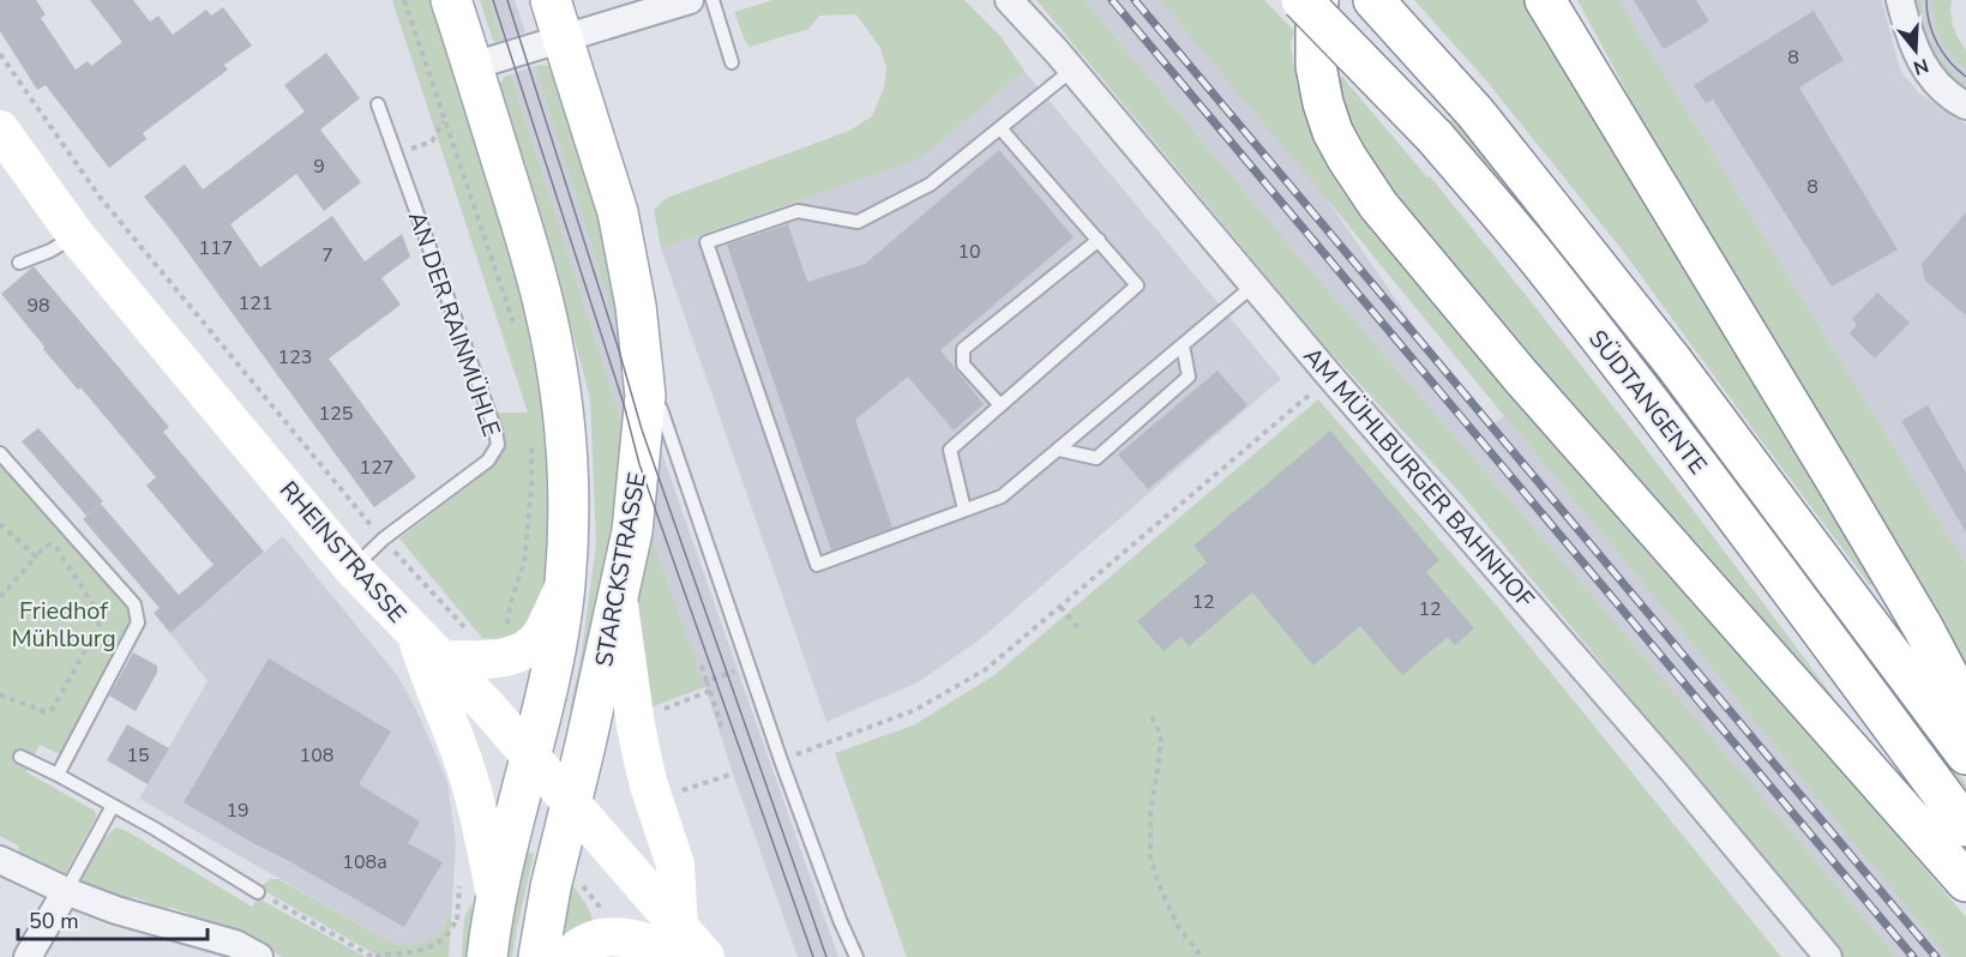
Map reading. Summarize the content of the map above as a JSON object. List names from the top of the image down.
{
  "streets": {
    "main road": ["SÜDTANGENTE", "STARCKSTRASSE"],
    "street": ["AM MÜHLBURGER BAHNHOF", "RHEINSTRASSE"],
    "lane": ["AN DER RAINMÜHLE"]
  },
  "crossings": [
    ["AN DER RAINMÜHLE", "RHEINSTRASSE"],
    ["RHEINSTRASSE", "STARCKSTRASSE"]
  ],
  "parks": ["Friedhof Mühlburg"],
  "house_numbers": [
    "8",
    "9",
    "8",
    "117",
    "10",
    "7",
    "121",
    "98",
    "123",
    "125",
    "127",
    "12",
    "12",
    "15",
    "108",
    "19",
    "108a"
  ],
  "scale_bar": "50 m",
  "north": "bottom"
}
